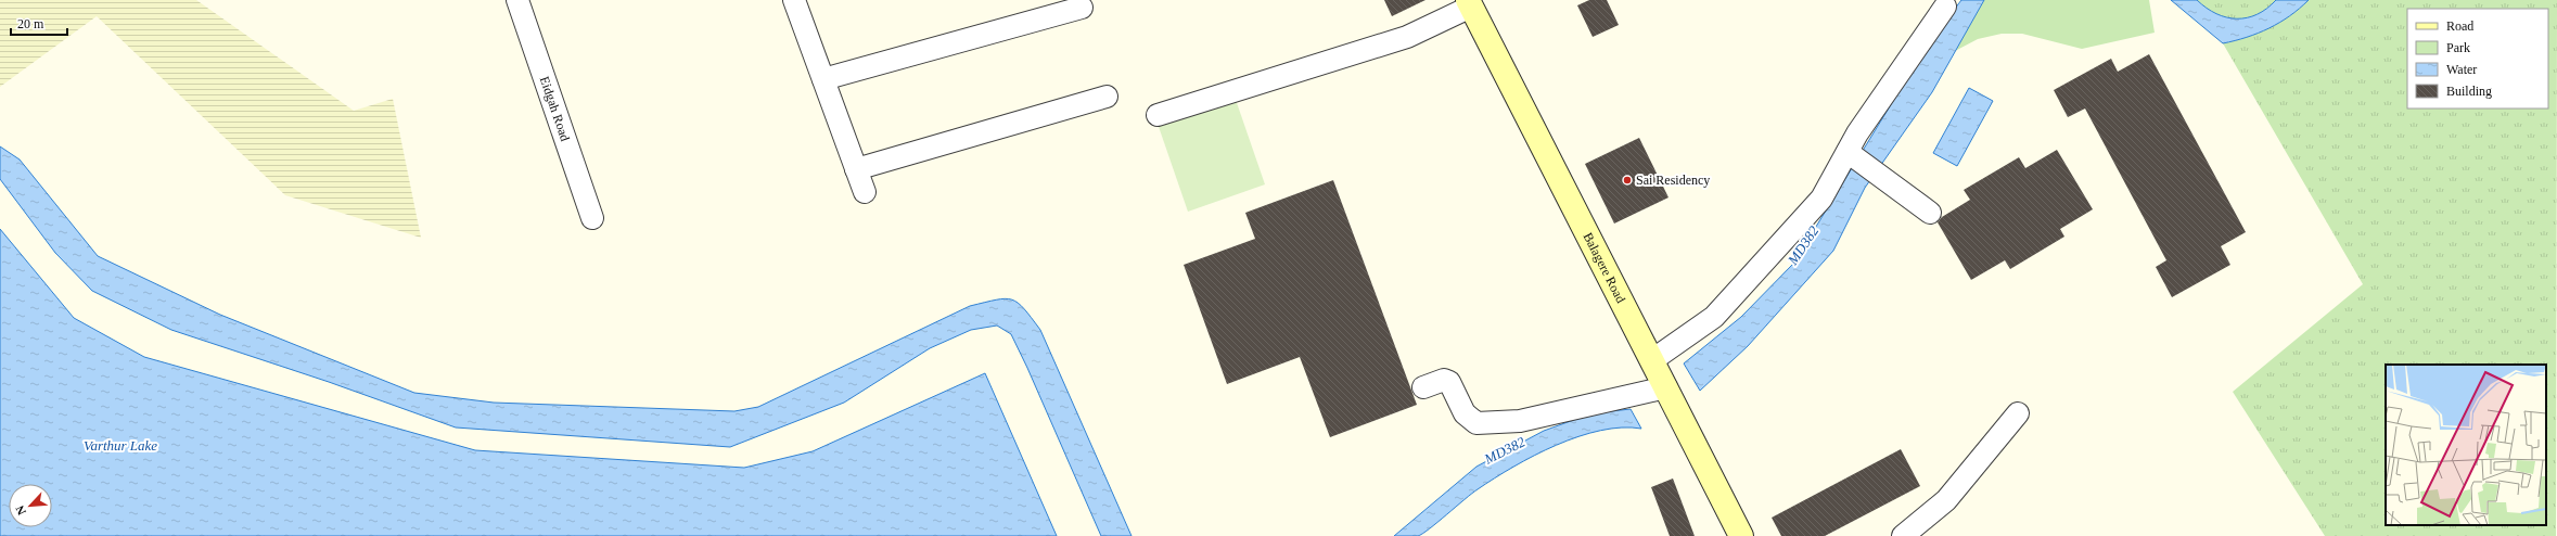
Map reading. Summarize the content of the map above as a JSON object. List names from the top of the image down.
{
  "streets": {
    "street": ["Eidgah Road", "Balagere Road"]
  },
  "water": ["MD382", "Varthur Lake"],
  "places": ["Sai Residency"],
  "legend": [
    "Road",
    "Park",
    "Water",
    "Building"
  ],
  "scale_bar": "20 m",
  "north": "bottom left"
}
